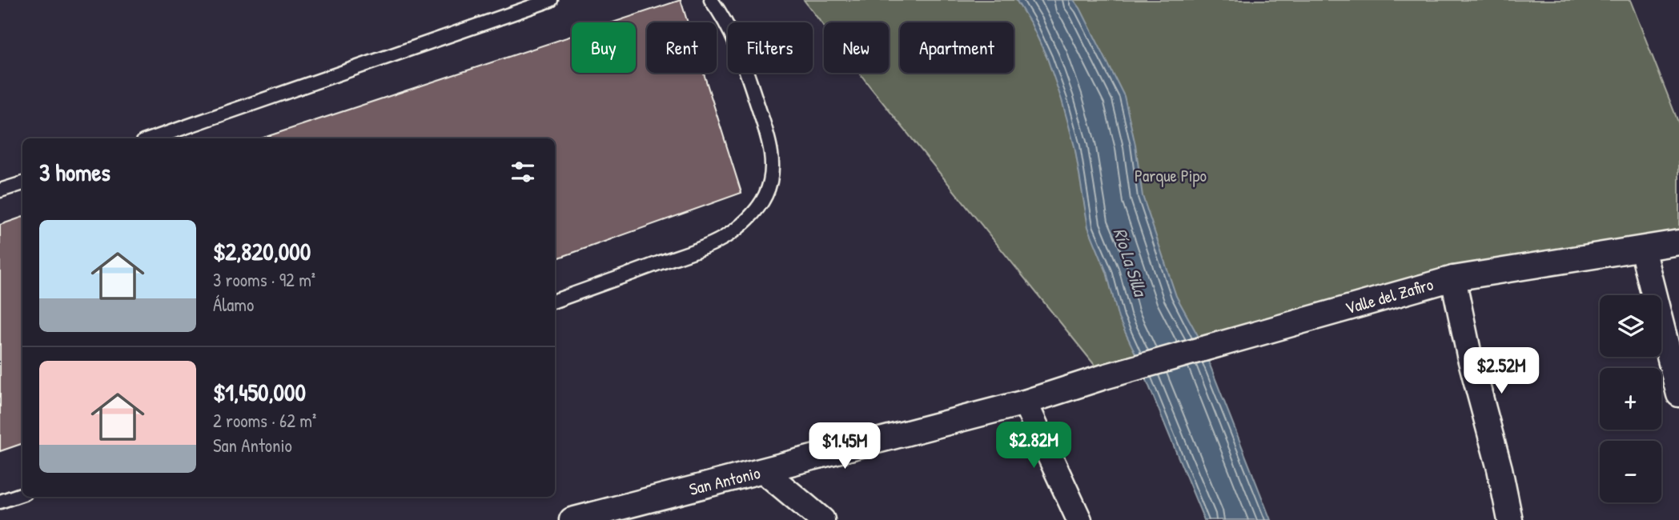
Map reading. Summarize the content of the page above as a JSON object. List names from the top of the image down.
{
  "streets": {
    "street": ["Valle del Zafiro", "San Antonio"]
  },
  "crossings": [
    ["Valle del Zafiro", "San Antonio"]
  ],
  "water": ["Río La Silla"],
  "parks": ["Parque Pipo"],
  "page": {
    "chip": [
      "Buy",
      "Rent",
      "Filters",
      "New",
      "Apartment"
    ],
    "heading": "3 homes",
    "list": [
      {
        "name": "$2,820,000",
        "note": "3 rooms · 92 m² · Álamo"
      },
      {
        "name": "$1,450,000",
        "note": "2 rooms · 62 m² · San Antonio"
      }
    ],
    "map_buttons": ["+", "−"],
    "price": ["$2.52M", "$2.82M", "$1.45M"]
  }
}
